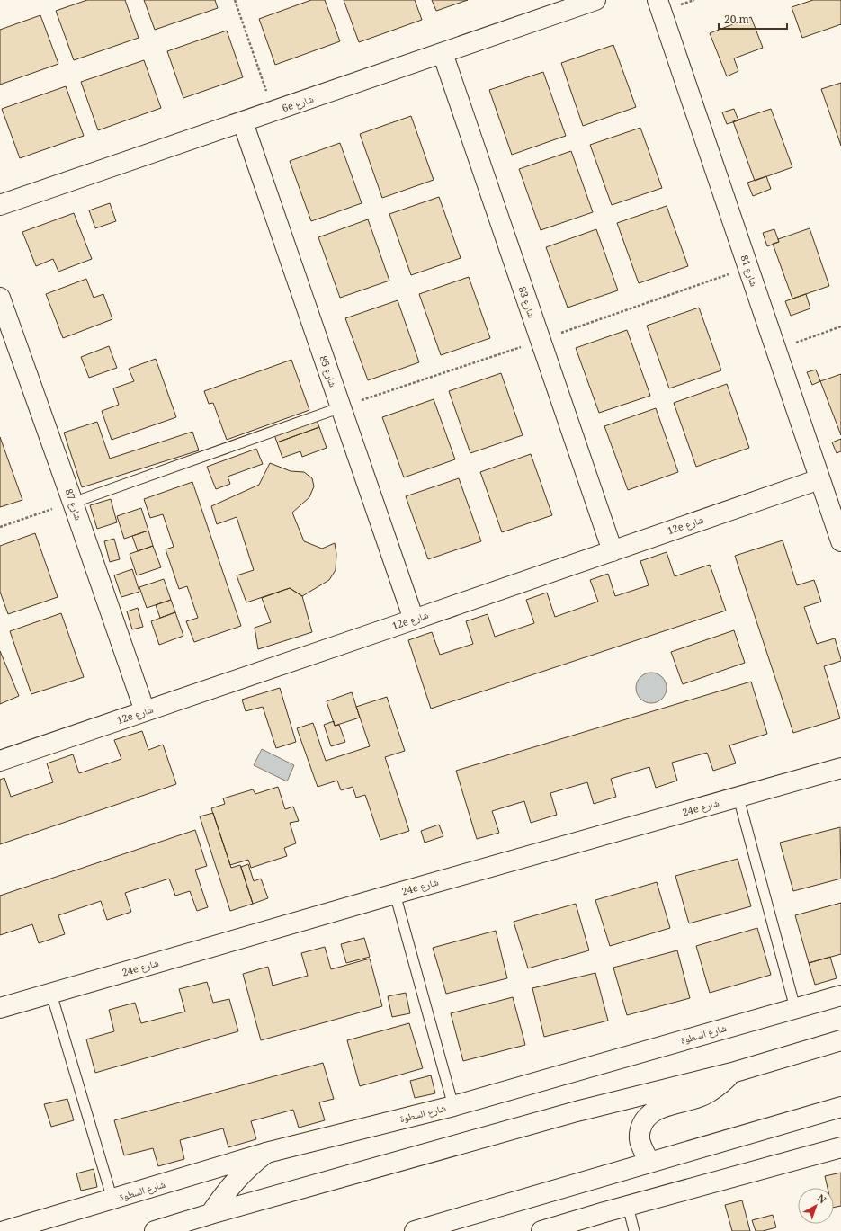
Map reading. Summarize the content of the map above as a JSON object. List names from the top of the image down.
{
  "streets": {
    "street": [
      "6e شارع",
      "شارع 81",
      "شارع 83",
      "شارع 85",
      "شارع 87",
      "12e شارع",
      "24e شارع",
      "شارع السطوة"
    ]
  },
  "crossings": [
    ["6e شارع", "شارع 83"],
    ["6e شارع", "شارع 85"],
    ["شارع 81", "12e شارع"],
    ["شارع 83", "12e شارع"],
    ["شارع 85", "12e شارع"],
    ["شارع 87", "12e شارع"]
  ],
  "scale_bar": "20 m",
  "north": "top right"
}
